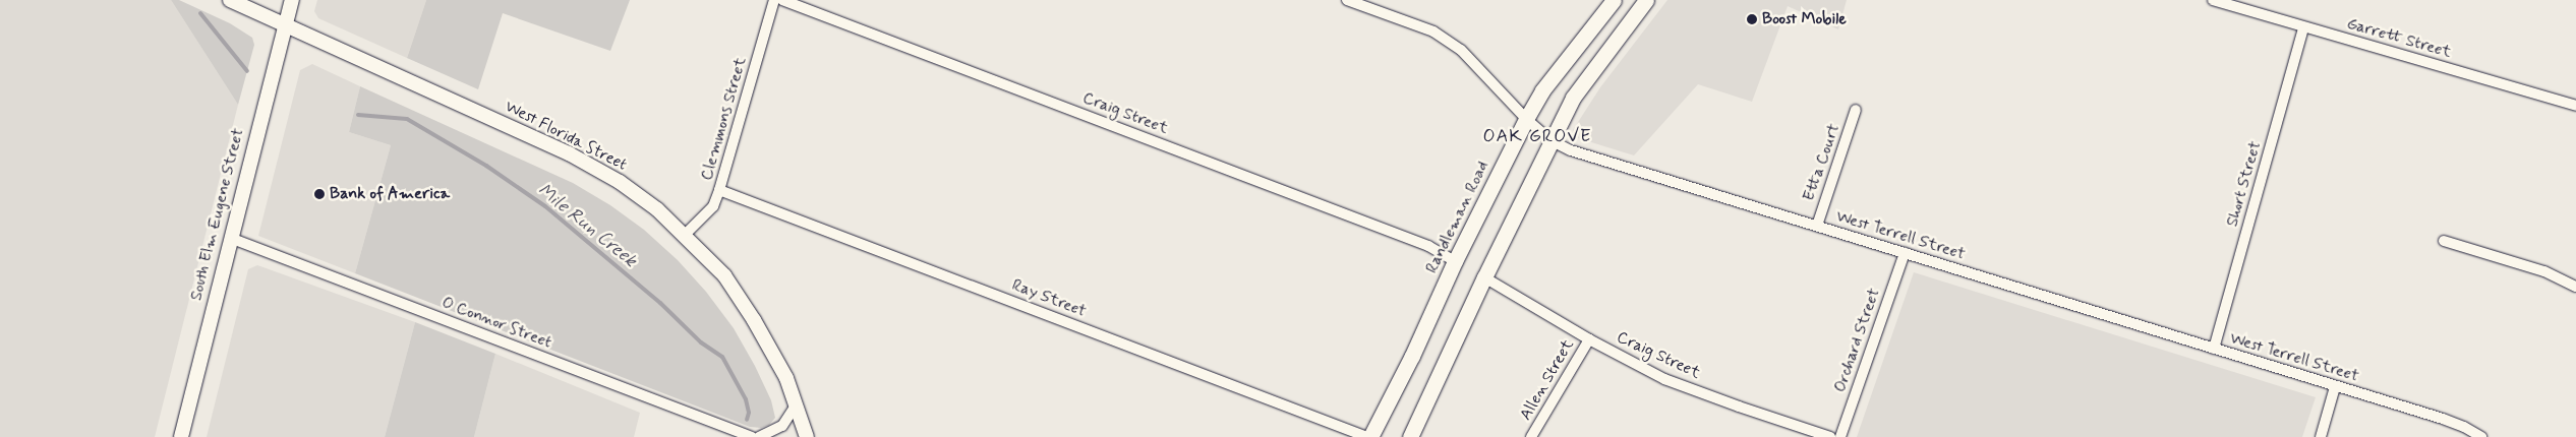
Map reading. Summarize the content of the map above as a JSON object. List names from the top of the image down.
{
  "streets": {
    "main road": ["West Florida Street", "South Elm Eugene Street", "Randleman Road"],
    "street": [
      "Garrett Street",
      "Craig Street",
      "Clemmons Street",
      "Etta Court",
      "Short Street",
      "West Terrell Street",
      "Ray Street",
      "O Connor Street",
      "Orchard Street",
      "Allen Street"
    ]
  },
  "crossings": [
    ["Garrett Street", "Short Street"],
    ["Craig Street", "Randleman Road"],
    ["Craig Street", "Allen Street"],
    ["Clemmons Street", "West Florida Street"],
    ["Clemmons Street", "Ray Street"],
    ["West Florida Street", "South Elm Eugene Street"],
    ["Etta Court", "West Terrell Street"],
    ["Short Street", "West Terrell Street"],
    ["South Elm Eugene Street", "O Connor Street"],
    ["Randleman Road", "West Terrell Street"],
    ["Randleman Road", "Ray Street"],
    ["West Terrell Street", "Orchard Street"]
  ],
  "districts": ["OAK GROVE"],
  "water": ["Mile Run Creek"],
  "places": ["Boost Mobile", "Bank of America"]
}
